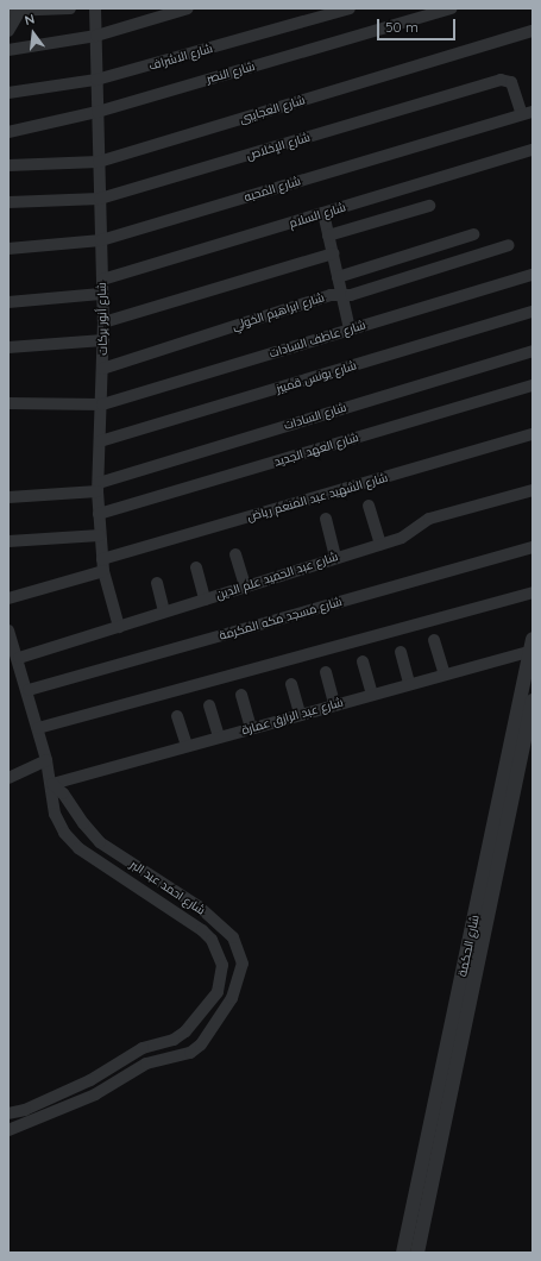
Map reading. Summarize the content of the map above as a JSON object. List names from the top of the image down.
{
  "streets": {
    "street": [
      "شارع الاشراف",
      "شارع النصر",
      "شارع العجايبى",
      "شارع الإخلاص",
      "شارع المحبه",
      "شارع السلام",
      "شارع ابراهيم الخولي",
      "شارع أنور بركات",
      "شارع عاطف السادات",
      "شارع يونس قمبيز",
      "شارع السادات",
      "شارع العهد الجديد",
      "شارع الشهيد عبد المنعم رياض",
      "شارع عبد الحميد علم الدين",
      "شارع مسجد مكه المكرمة",
      "شارع عبد الرازق عمارة",
      "شارع احمد عبد البر",
      "شارع الحكمة"
    ]
  },
  "crossings": [
    ["شارع الاشراف", "شارع أنور بركات"],
    ["شارع النصر", "شارع أنور بركات"],
    ["شارع العجايبى", "شارع أنور بركات"],
    ["شارع الإخلاص", "شارع المحبه"],
    ["شارع الإخلاص", "شارع أنور بركات"],
    ["شارع المحبه", "شارع أنور بركات"],
    ["شارع السلام", "شارع أنور بركات"],
    ["شارع ابراهيم الخولي", "شارع أنور بركات"],
    ["شارع أنور بركات", "شارع عاطف السادات"],
    ["شارع أنور بركات", "شارع يونس قمبيز"],
    ["شارع أنور بركات", "شارع السادات"],
    ["شارع أنور بركات", "شارع العهد الجديد"],
    ["شارع أنور بركات", "شارع الشهيد عبد المنعم رياض"],
    ["شارع أنور بركات", "شارع عبد الحميد علم الدين"],
    ["شارع عبد الحميد علم الدين", "شارع احمد عبد البر"],
    ["شارع مسجد مكه المكرمة", "شارع احمد عبد البر"],
    ["شارع عبد الرازق عمارة", "شارع احمد عبد البر"],
    ["شارع عبد الرازق عمارة", "شارع الحكمة"]
  ],
  "scale_bar": "50 m",
  "north": "top"
}
